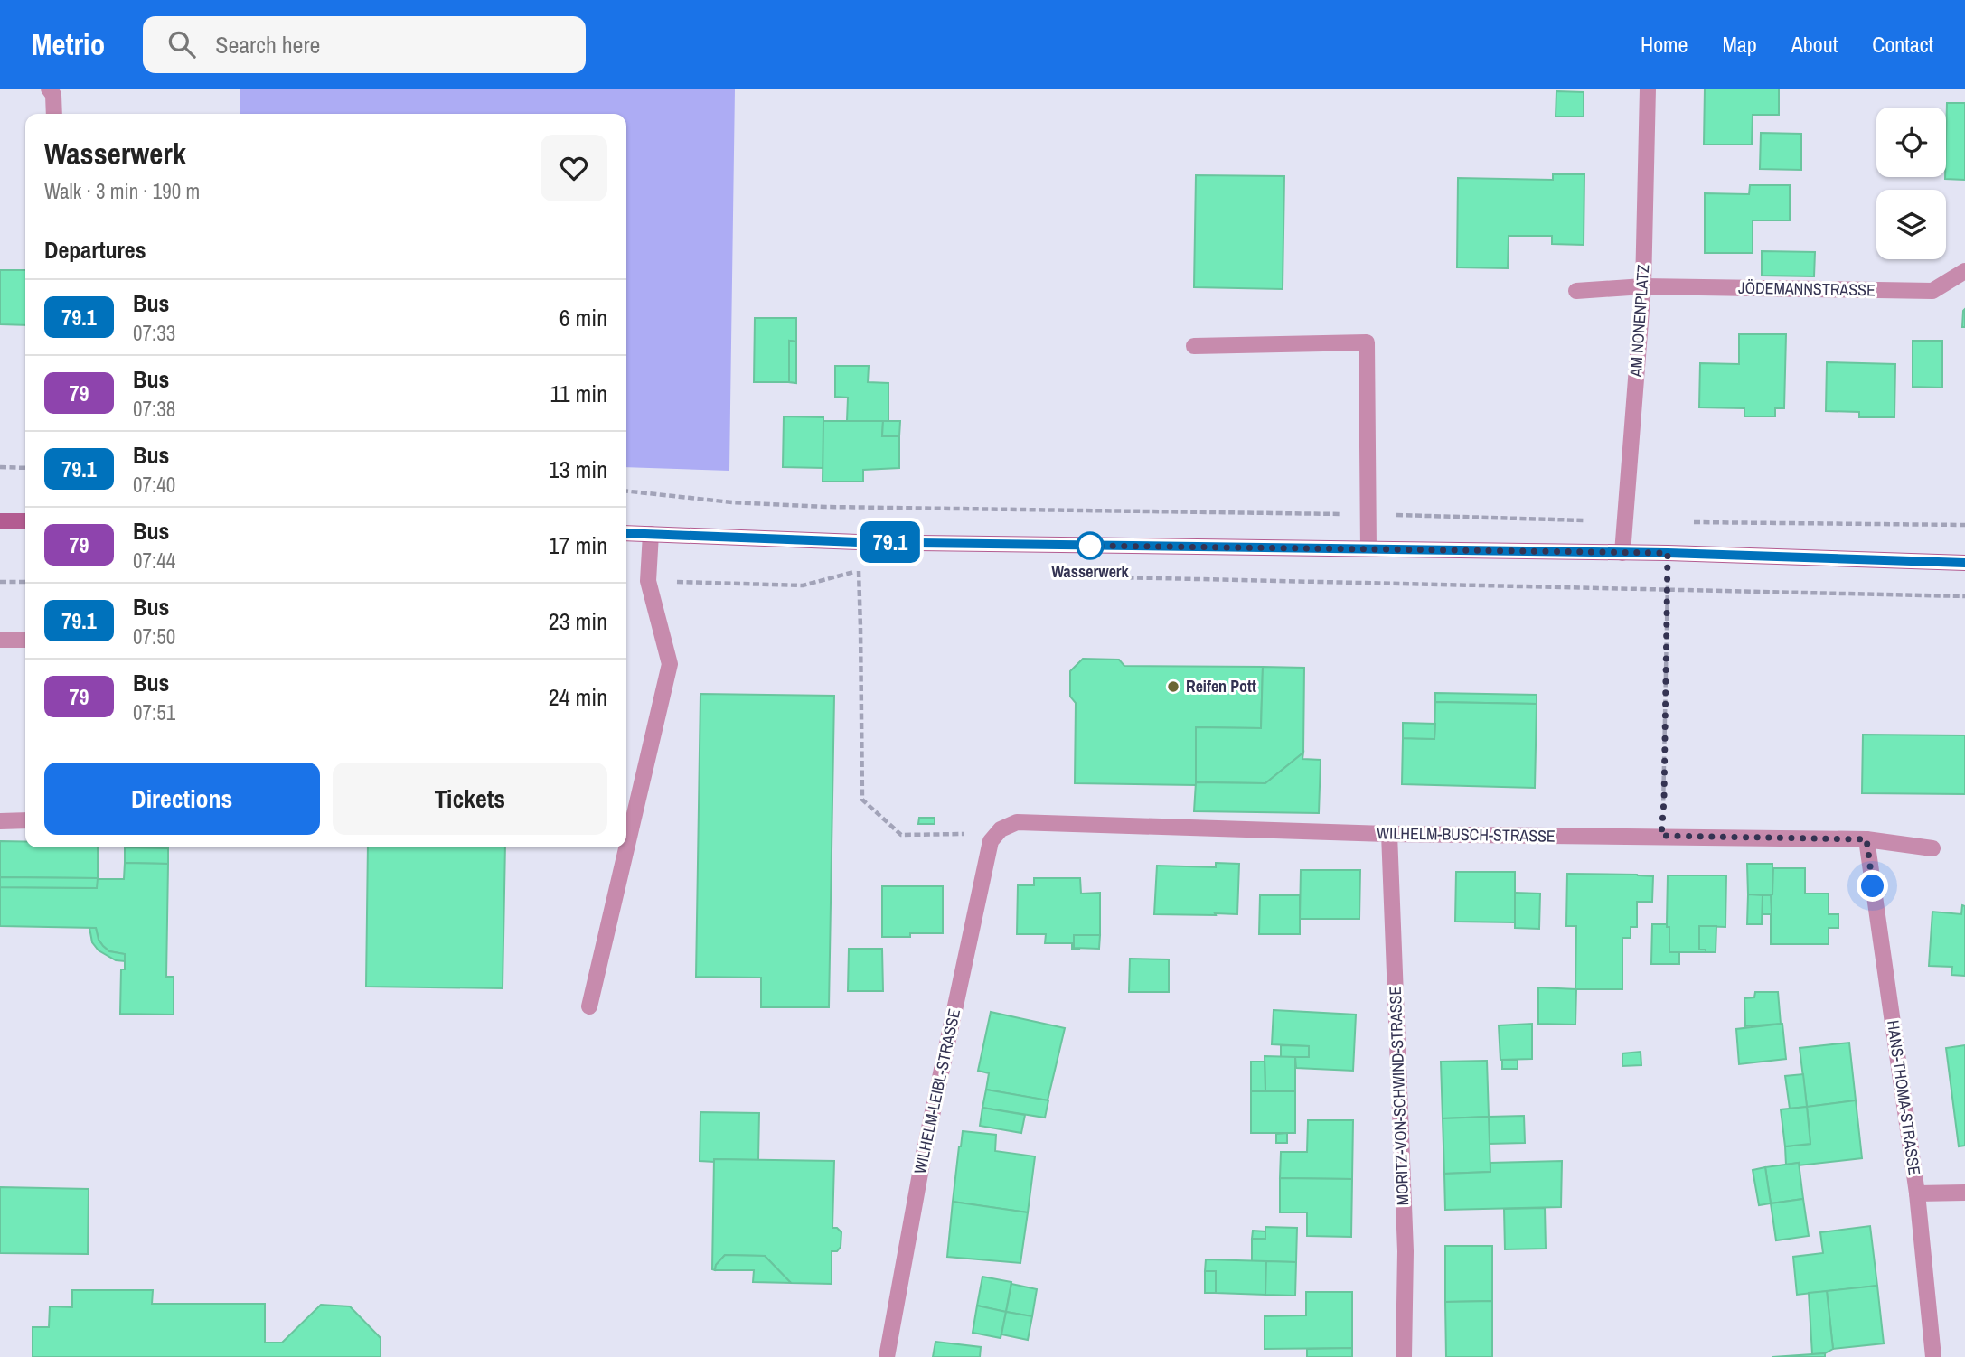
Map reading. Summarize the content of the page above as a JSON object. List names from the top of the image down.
{
  "streets": {
    "street": [
      "JÖDEMANNSTRASSE",
      "AM NONENPLATZ",
      "WILHELM-BUSCH-STRASSE",
      "WILHELM-LEIBL-STRASSE",
      "MORITZ-VON-SCHWIND-STRASSE",
      "HANS-THOMA-STRASSE"
    ]
  },
  "crossings": [
    ["JÖDEMANNSTRASSE", "AM NONENPLATZ"],
    ["WILHELM-BUSCH-STRASSE", "WILHELM-LEIBL-STRASSE"],
    ["WILHELM-BUSCH-STRASSE", "MORITZ-VON-SCHWIND-STRASSE"],
    ["WILHELM-BUSCH-STRASSE", "HANS-THOMA-STRASSE"]
  ],
  "places": ["Wasserwerk", "Reifen Pott"],
  "lines": ["bus line 79.1"],
  "page": {
    "header": "Metrio",
    "search": "Search here",
    "nav": [
      "Home",
      "Map",
      "About",
      "Contact"
    ],
    "on_map": "79.1",
    "heading": [
      ["Wasserwerk", "Walk · 3 min · 190 m"],
      "Departures"
    ],
    "list": [
      {
        "mark": "79.1",
        "name": "Bus",
        "note": "07:33",
        "value": "6 min"
      },
      {
        "mark": "79",
        "name": "Bus",
        "note": "07:38",
        "value": "11 min"
      },
      {
        "mark": "79.1",
        "name": "Bus",
        "note": "07:40",
        "value": "13 min"
      },
      {
        "mark": "79",
        "name": "Bus",
        "note": "07:44",
        "value": "17 min"
      },
      {
        "mark": "79.1",
        "name": "Bus",
        "note": "07:50",
        "value": "23 min"
      },
      {
        "mark": "79",
        "name": "Bus",
        "note": "07:51",
        "value": "24 min"
      }
    ],
    "buttons": ["Directions", "Tickets"]
  }
}
